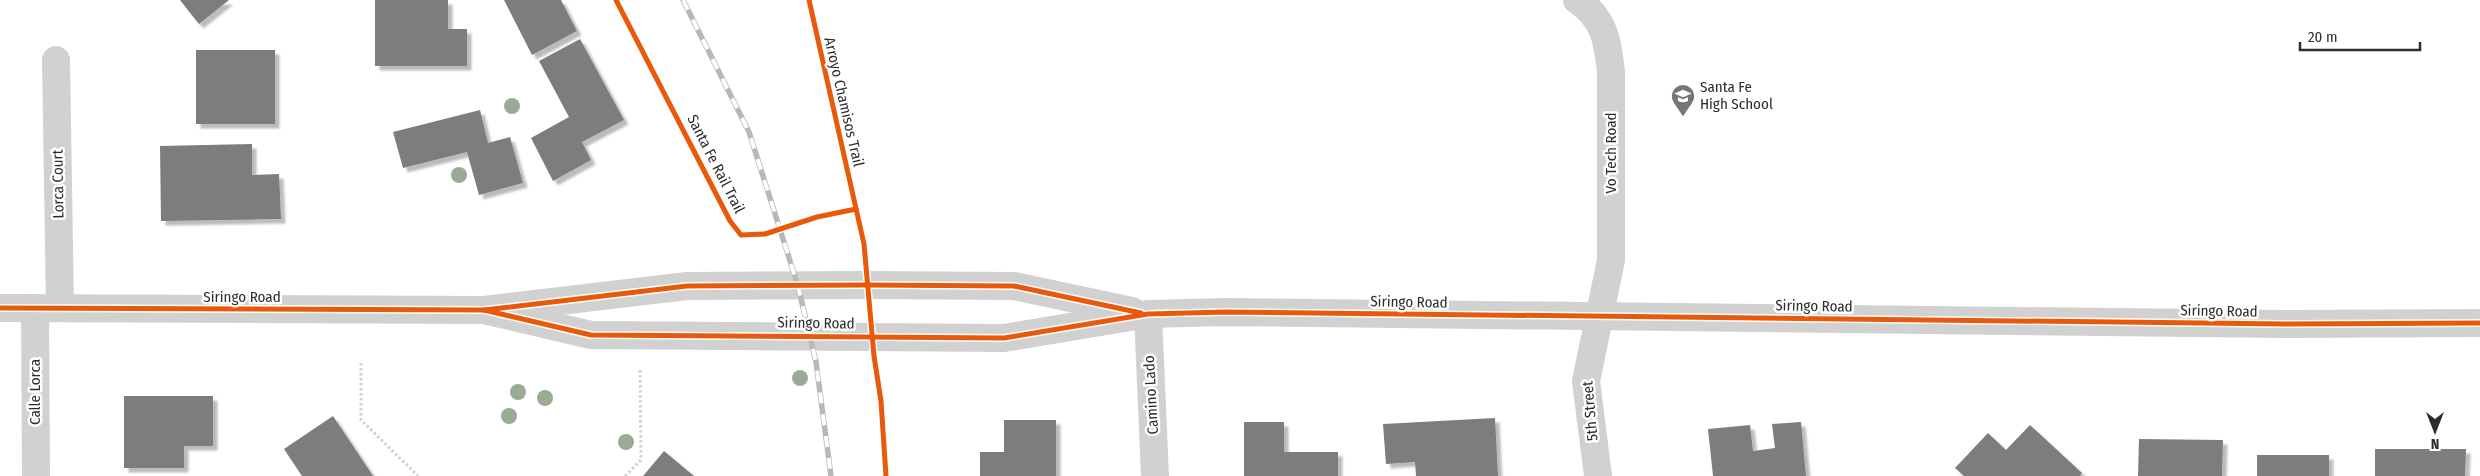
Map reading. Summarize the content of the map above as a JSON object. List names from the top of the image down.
{
  "streets": {
    "street": [
      "Vo Tech Road",
      "Lorca Court",
      "Siringo Road",
      "Calle Lorca",
      "Camino Lado",
      "5th Street"
    ],
    "cycle path": ["Arroyo Chamisos Trail", "Santa Fe Rail Trail"]
  },
  "crossings": [
    ["Vo Tech Road", "Siringo Road"],
    ["Vo Tech Road", "5th Street"],
    ["Lorca Court", "Siringo Road"],
    ["Lorca Court", "Calle Lorca"],
    ["Siringo Road", "Calle Lorca"],
    ["Siringo Road", "Camino Lado"],
    ["Siringo Road", "5th Street"]
  ],
  "places": {
    "school or university": ["Santa Fe High School"]
  },
  "scale_bar": "20 m",
  "north": "bottom"
}
